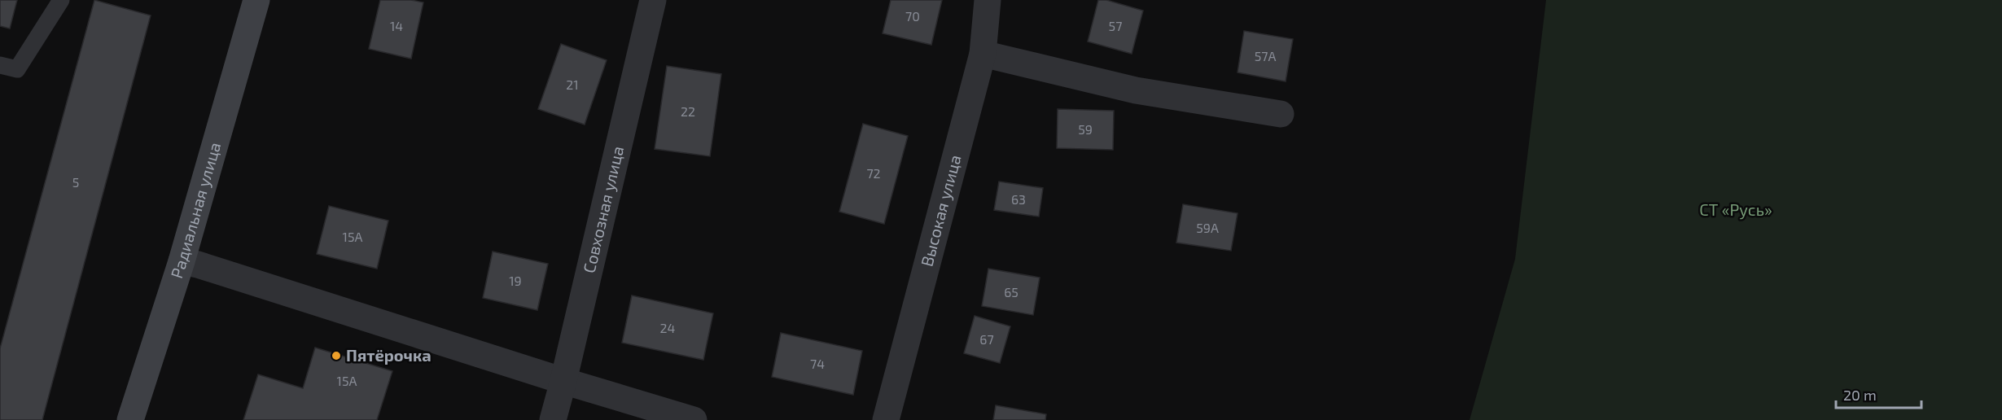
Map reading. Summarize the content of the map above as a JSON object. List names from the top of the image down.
{
  "streets": {
    "street": ["Совхозная улица", "Радиальная улица", "Высокая улица"]
  },
  "parks": ["СТ «Русь»"],
  "places": ["Пятёрочка"],
  "house_numbers": [
    "70",
    "14",
    "57",
    "57А",
    "21",
    "22",
    "59",
    "72",
    "5",
    "63",
    "59А",
    "15А",
    "19",
    "65",
    "24",
    "67",
    "74",
    "15А"
  ],
  "scale_bar": "20 m"
}
